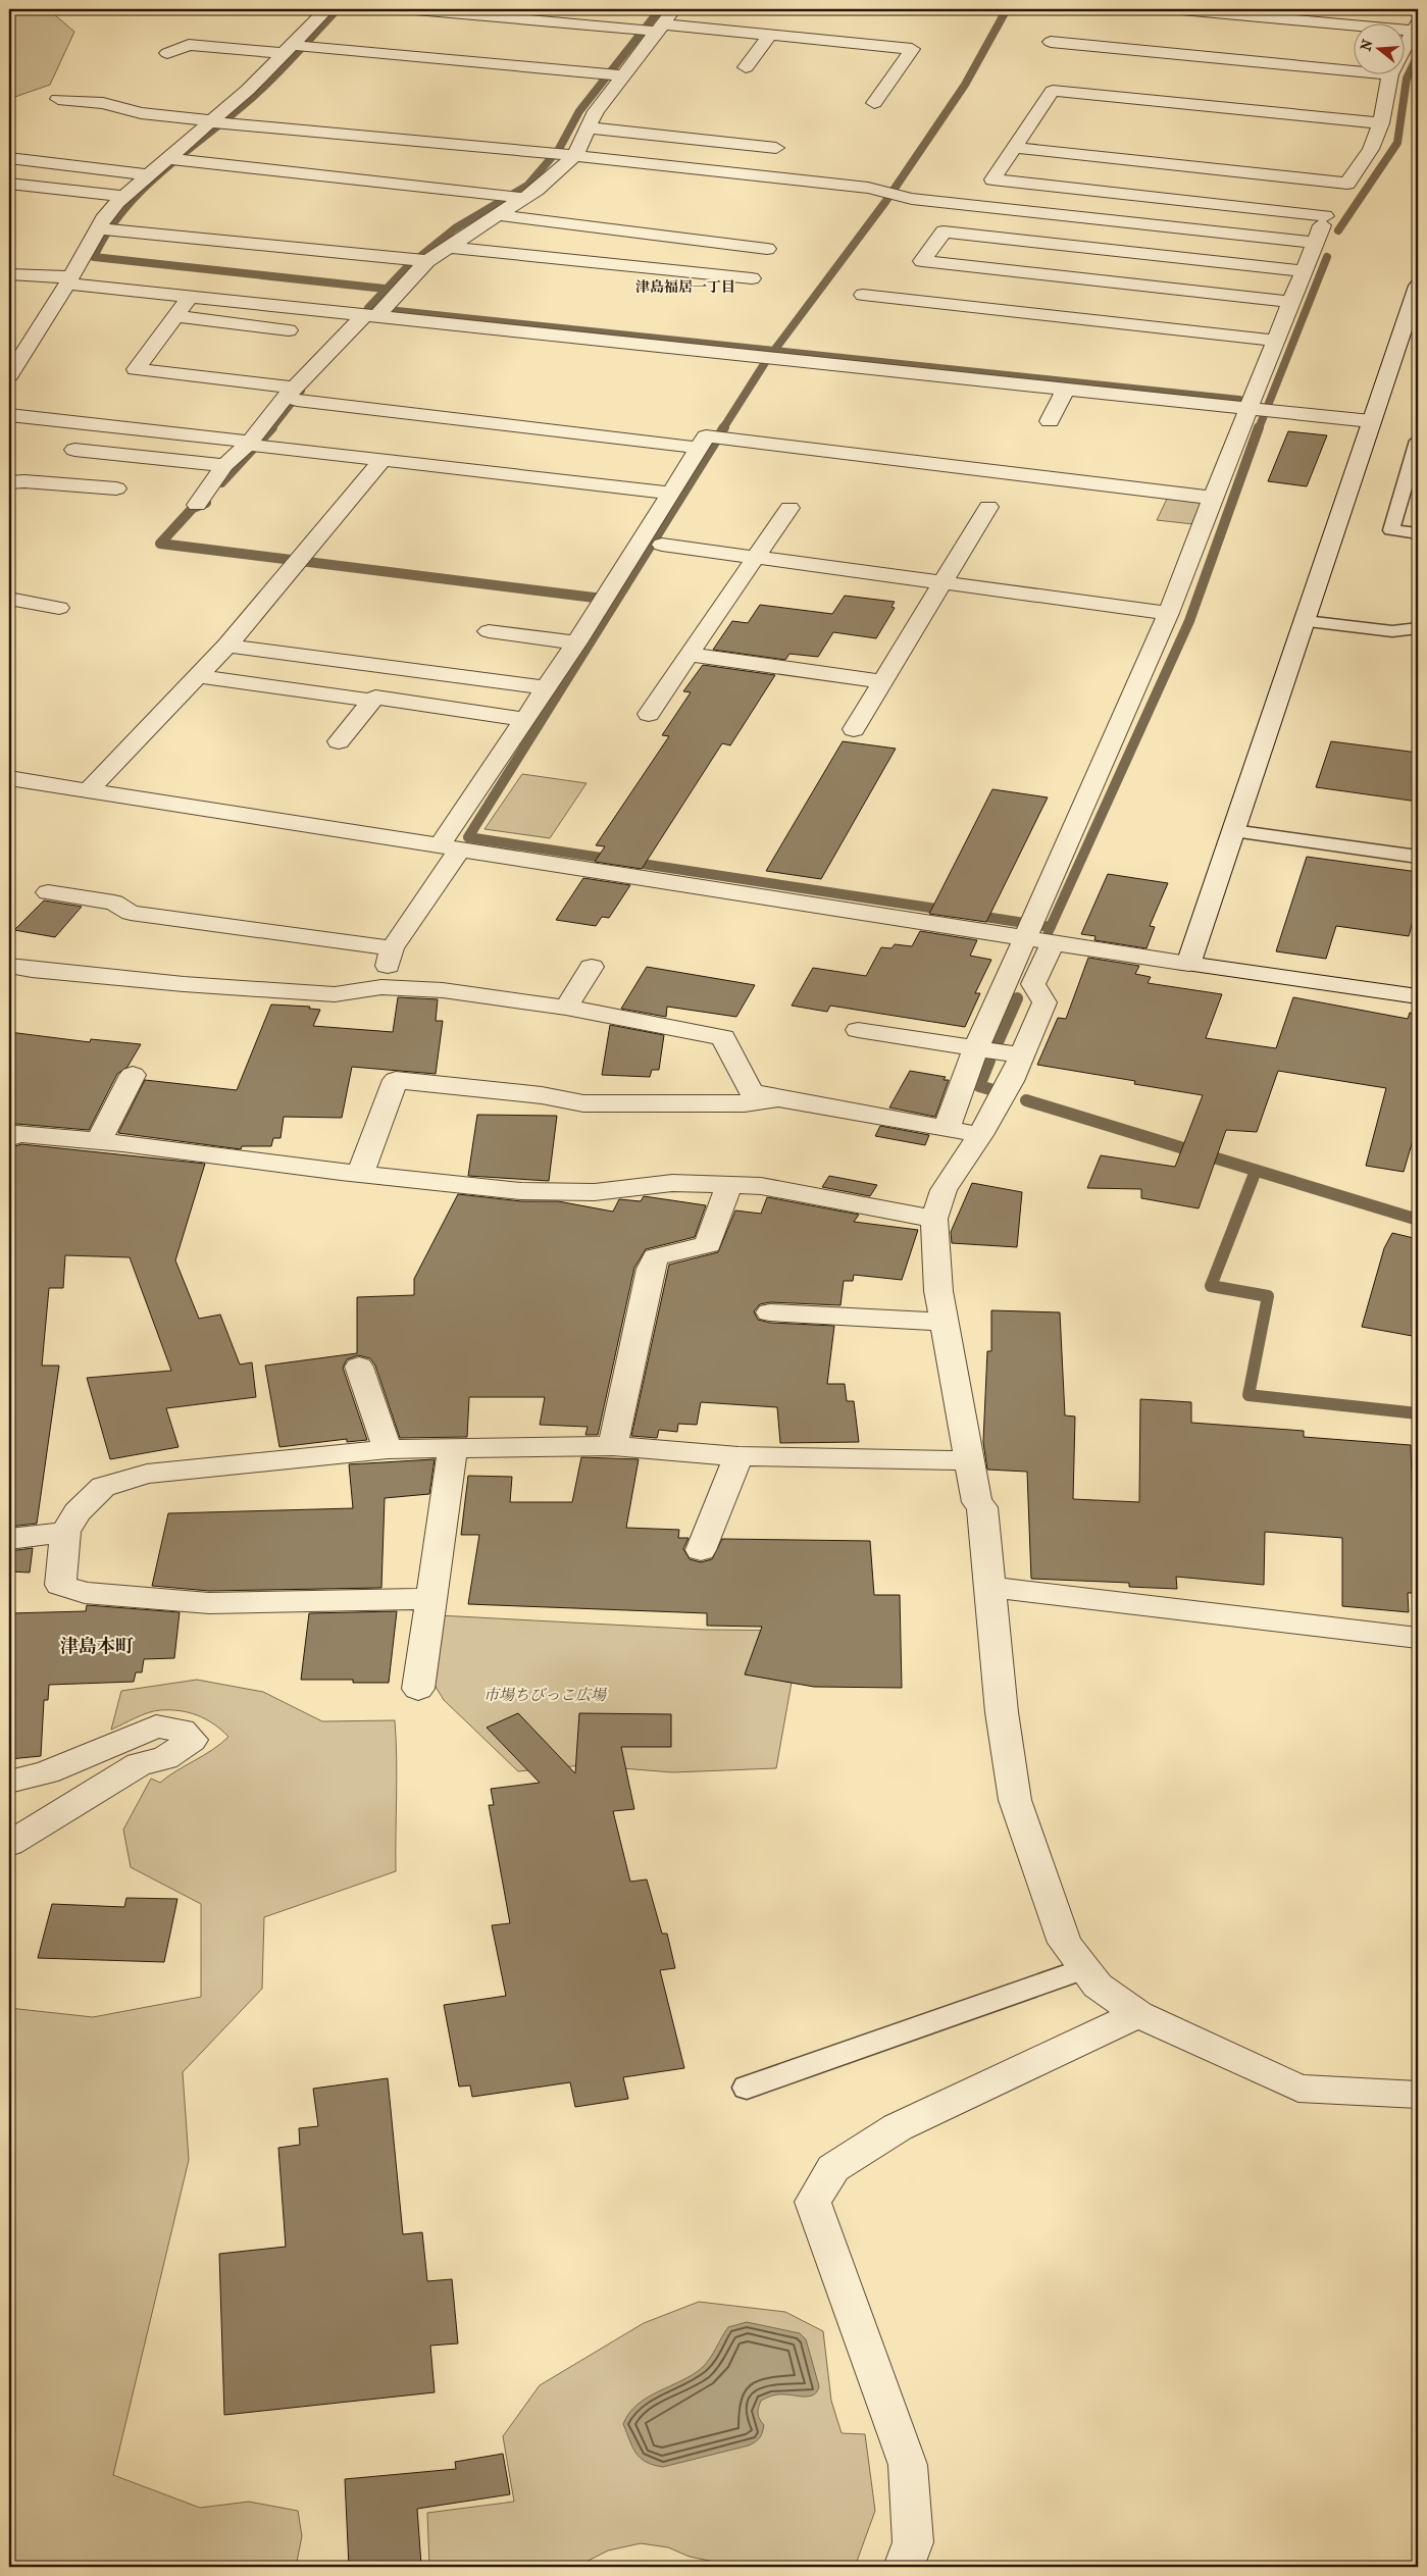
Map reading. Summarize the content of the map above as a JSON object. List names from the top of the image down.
{
  "districts": ["津島福居一丁目", "津島本町"],
  "parks": ["市場ちびっこ広場"],
  "north": "left"
}
